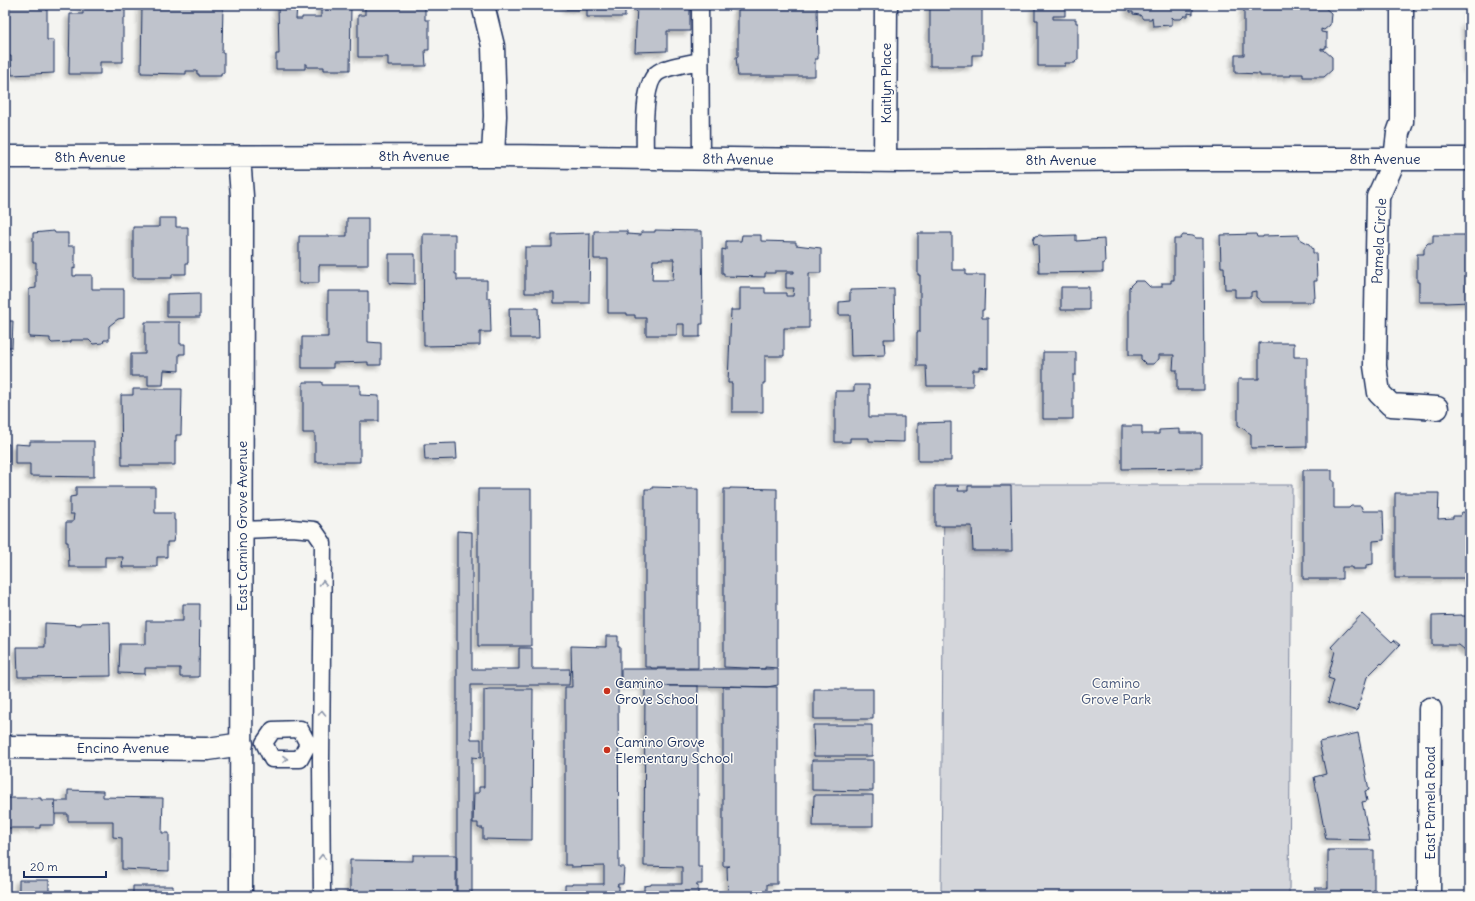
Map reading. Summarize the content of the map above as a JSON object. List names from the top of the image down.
{
  "streets": {
    "street": [
      "Kaitlyn Place",
      "8th Avenue",
      "Pamela Circle",
      "East Camino Grove Avenue",
      "Encino Avenue",
      "East Pamela Road"
    ]
  },
  "crossings": [
    ["Kaitlyn Place", "8th Avenue"],
    ["8th Avenue", "Pamela Circle"],
    ["8th Avenue", "East Camino Grove Avenue"],
    ["East Camino Grove Avenue", "Encino Avenue"]
  ],
  "parks": ["Camino Grove Park"],
  "places": ["Camino Grove School", "Camino Grove Elementary School"],
  "scale_bar": "20 m"
}
